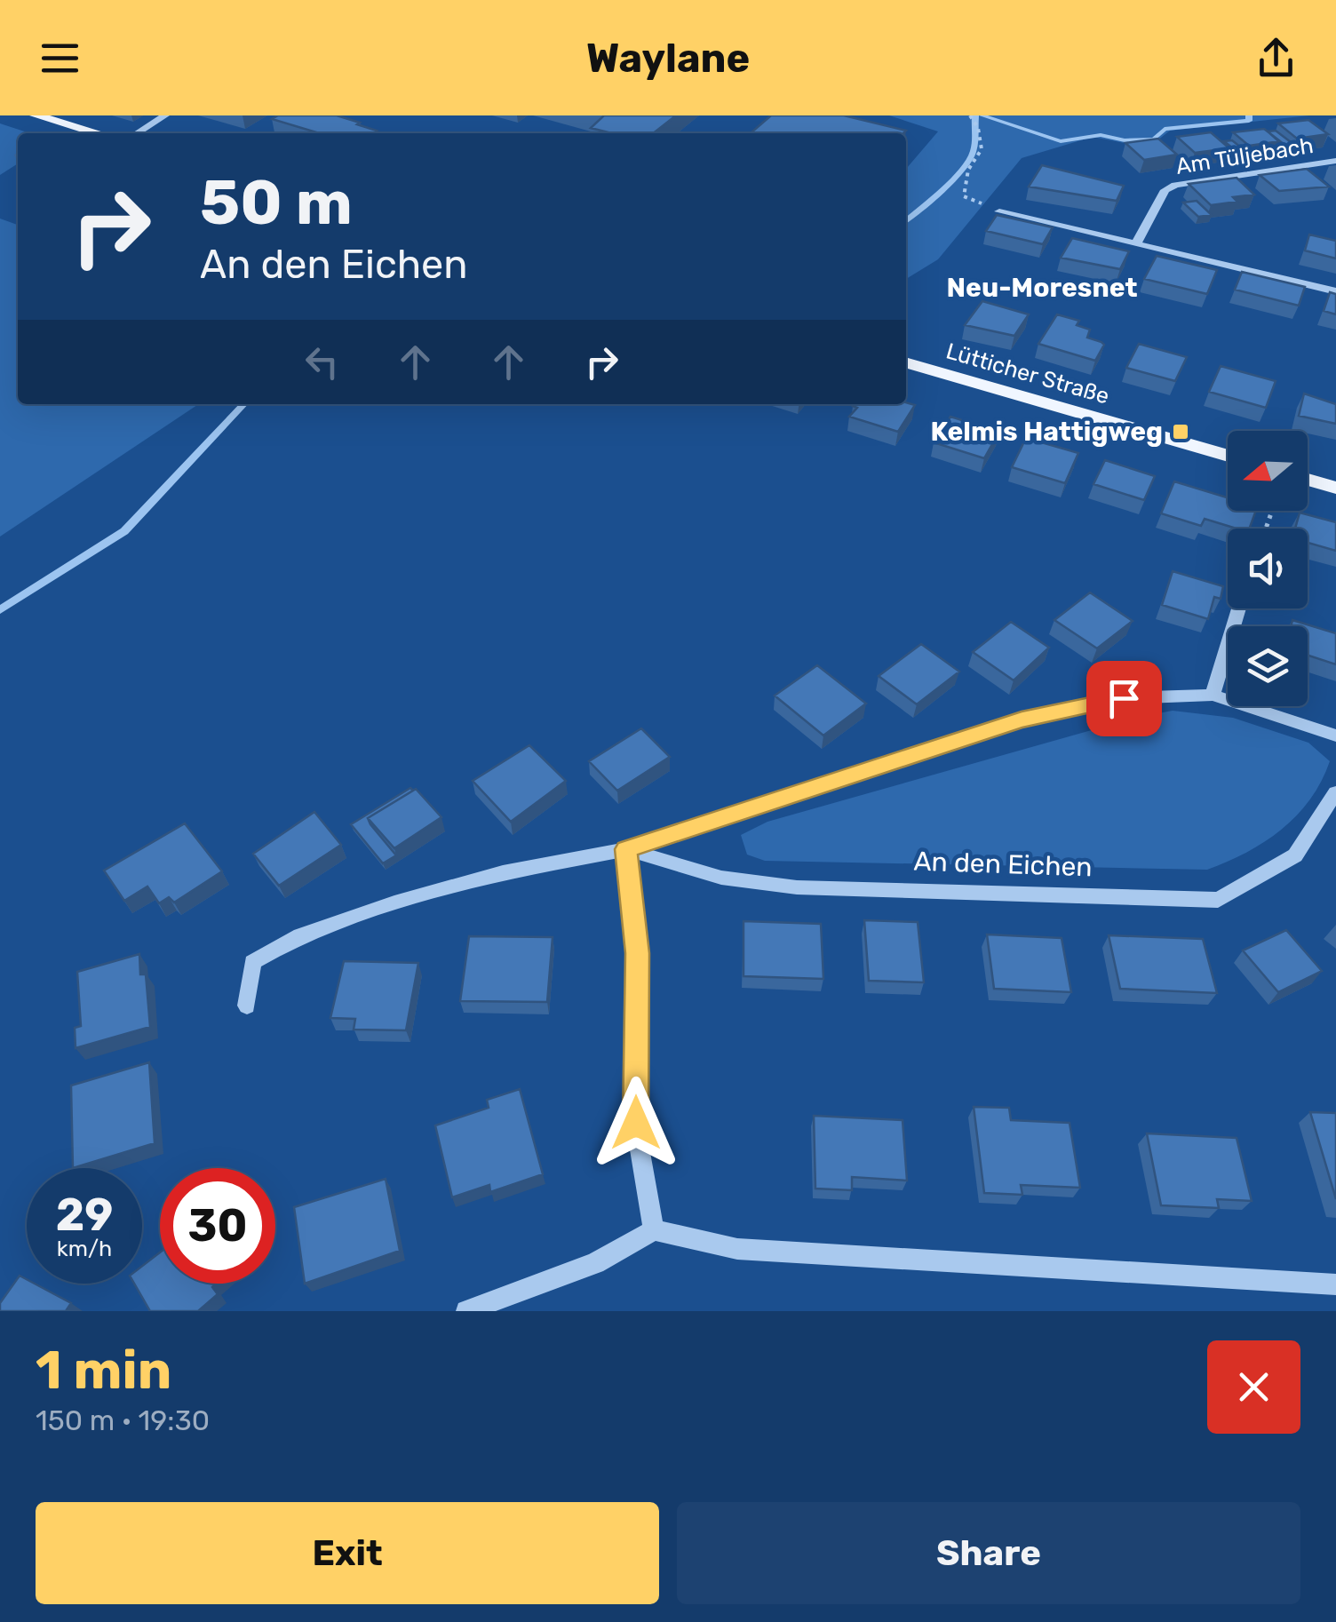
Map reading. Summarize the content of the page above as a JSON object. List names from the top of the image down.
{
  "streets": {
    "main road": ["Lütticher Straße"],
    "street": ["Am Tüljebach", "An den Eichen"]
  },
  "districts": ["Neu-Moresnet"],
  "places": {
    "transit": ["Kelmis Hattigweg"]
  },
  "north": "left",
  "page": {
    "header": "Waylane",
    "turn": ["50 m", "An den Eichen"],
    "speed": "29 km/h",
    "limit": "30",
    "heading": ["1 min", "150 m · 19:30"],
    "buttons": ["Exit", "Share"]
  }
}
